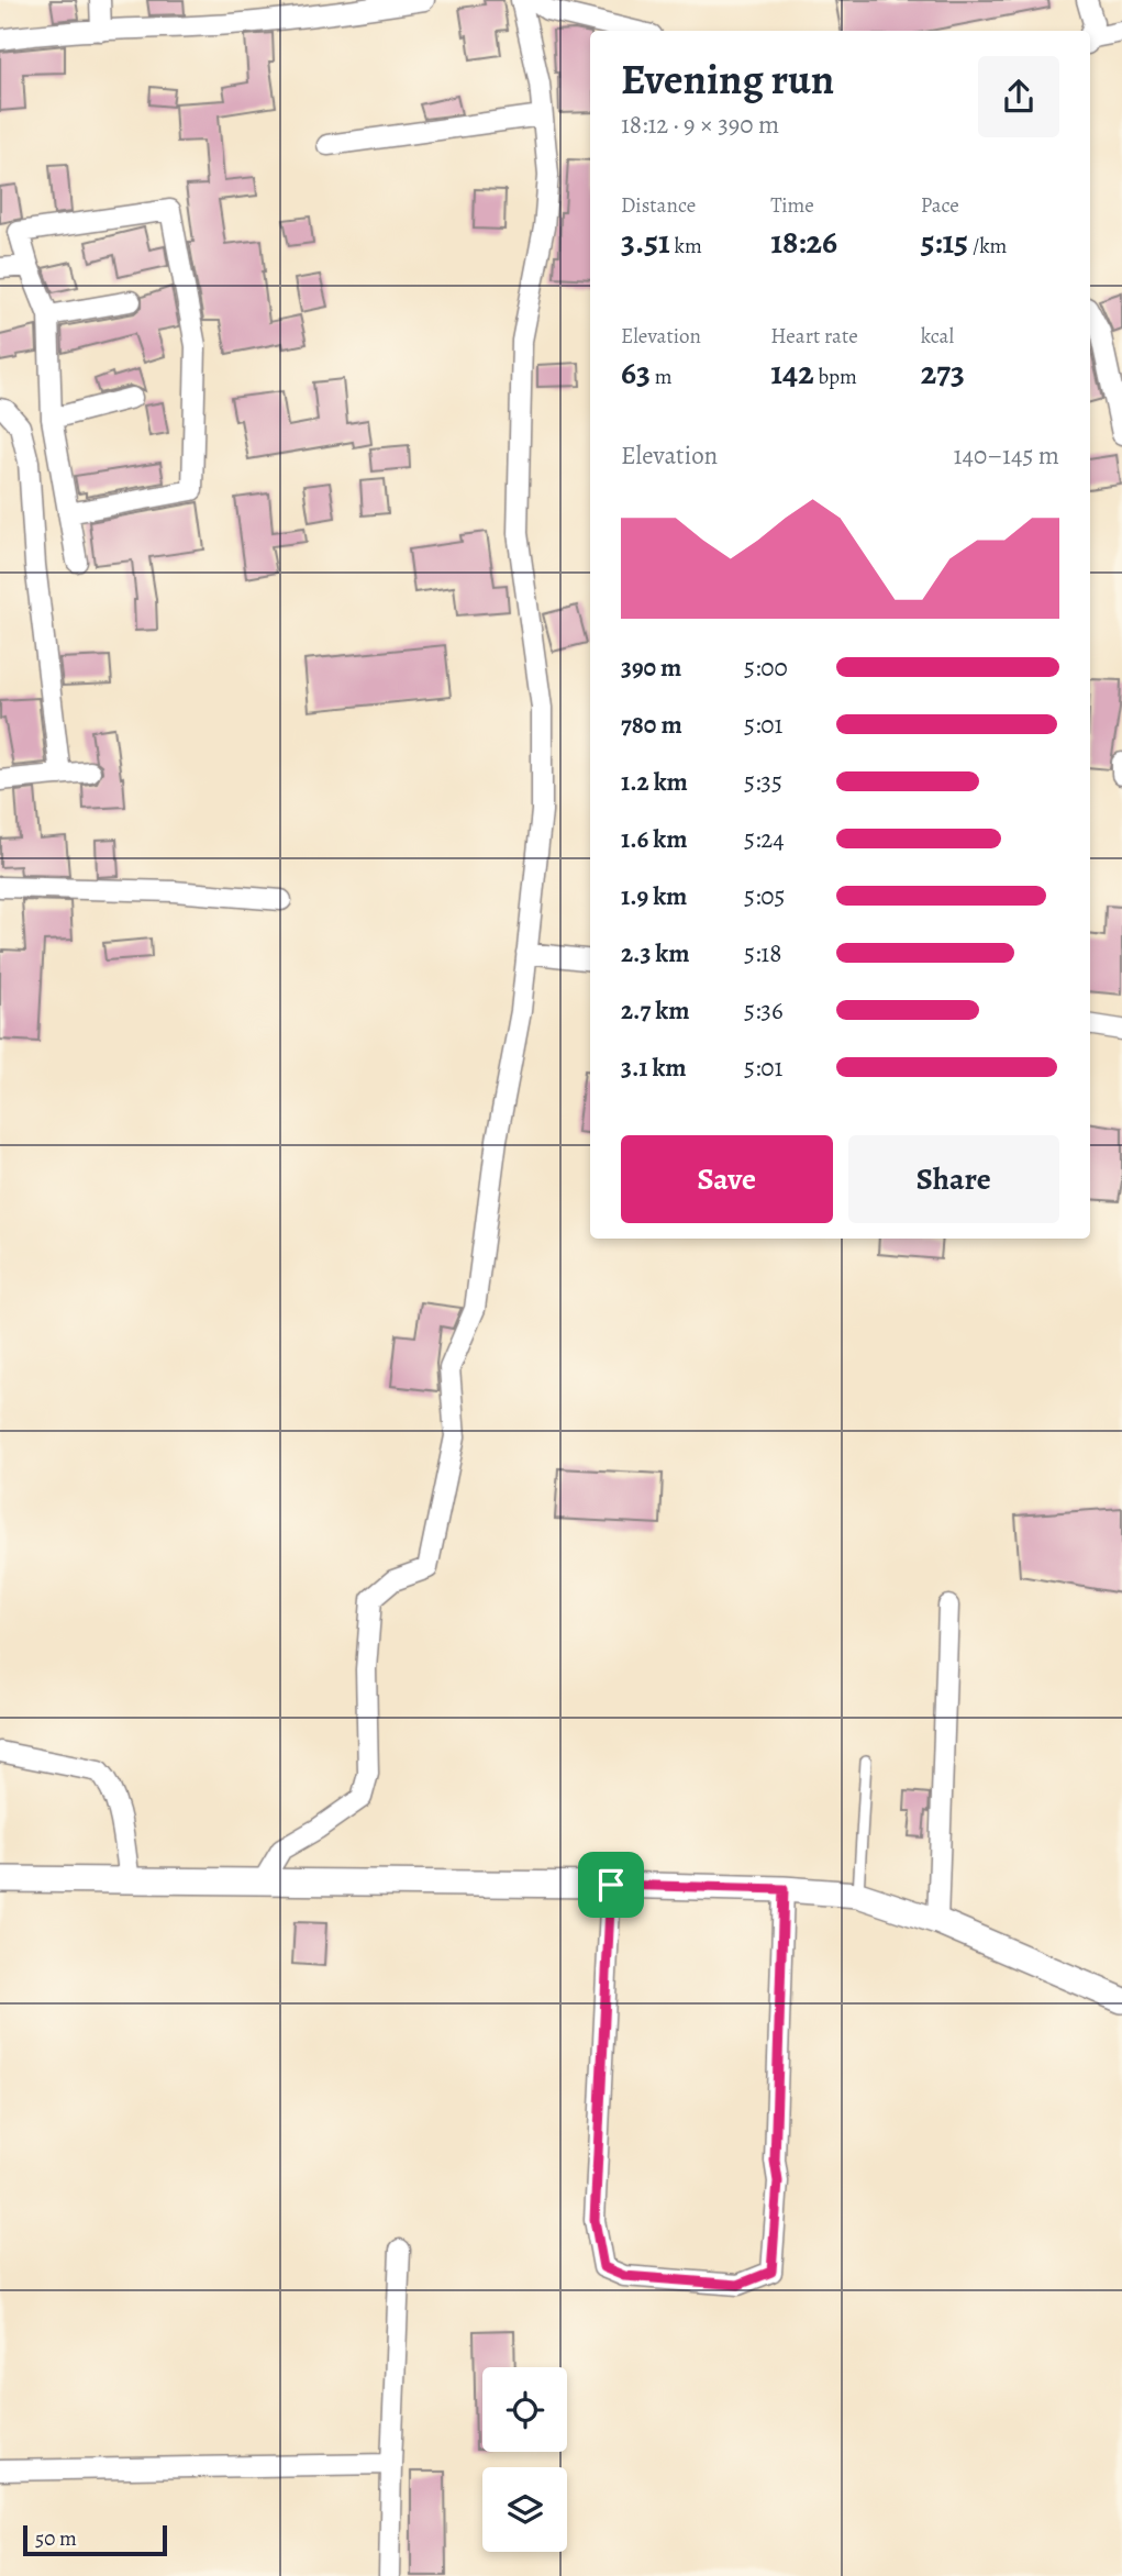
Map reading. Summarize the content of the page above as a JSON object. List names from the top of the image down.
{
  "scale_bar": "50 m",
  "page": {
    "heading": ["Evening run", "18:12 · 9 × 390 m"],
    "stats": [
      ["Distance", "3.51 km"],
      ["Time", "18:26"],
      ["Pace", "5:15 /km"],
      ["Elevation", "63 m"],
      ["Heart rate", "142 bpm"],
      ["kcal", "273"]
    ],
    "chart": ["Elevation", "140–145 m"],
    "list": [
      {
        "name": "390 m",
        "note": "5:00"
      },
      {
        "name": "780 m",
        "note": "5:01"
      },
      {
        "name": "1.2 km",
        "note": "5:35"
      },
      {
        "name": "1.6 km",
        "note": "5:24"
      },
      {
        "name": "1.9 km",
        "note": "5:05"
      },
      {
        "name": "2.3 km",
        "note": "5:18"
      },
      {
        "name": "2.7 km",
        "note": "5:36"
      },
      {
        "name": "3.1 km",
        "note": "5:01"
      }
    ],
    "buttons": ["Save", "Share"],
    "scale": "50 m"
  }
}
